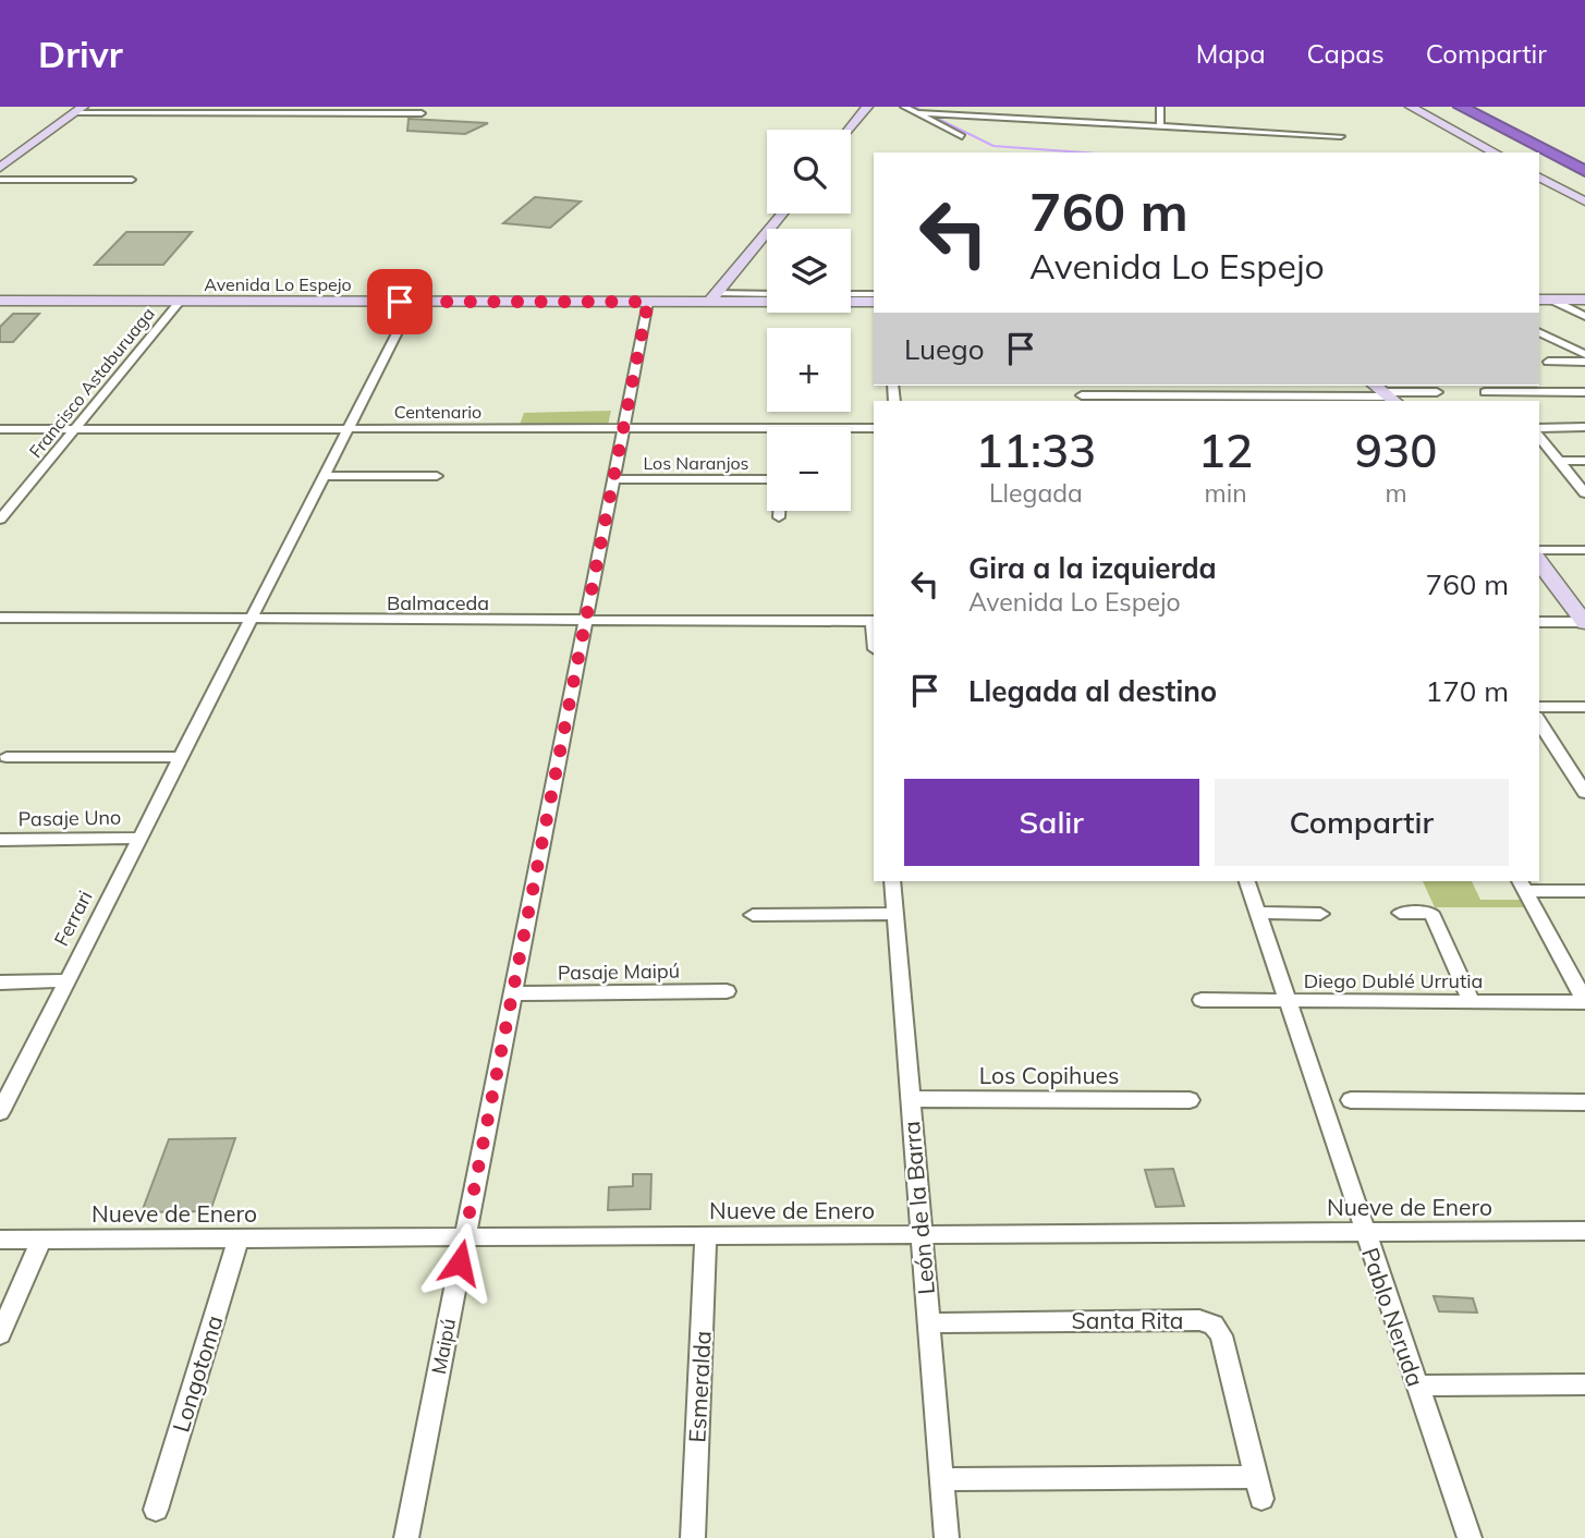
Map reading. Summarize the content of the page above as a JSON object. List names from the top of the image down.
{
  "streets": {
    "main road": ["Avenida Lo Espejo"],
    "street": [
      "Francisco Astaburuaga",
      "Centenario",
      "Los Naranjos",
      "Balmaceda",
      "Pasaje Uno",
      "Ferrari",
      "Pasaje Maipú",
      "Diego Dublé Urrutia",
      "Los Copihues",
      "Nueve de Enero",
      "León de la Barra",
      "Pablo Neruda",
      "Santa Rita",
      "Maipú",
      "Longotoma",
      "Esmeralda"
    ]
  },
  "crossings": [
    ["Avenida Lo Espejo", "Francisco Astaburuaga"],
    ["Avenida Lo Espejo", "Ferrari"],
    ["Avenida Lo Espejo", "Maipú"],
    ["Francisco Astaburuaga", "Centenario"],
    ["Centenario", "Ferrari"],
    ["Centenario", "Maipú"],
    ["Los Naranjos", "Maipú"],
    ["Balmaceda", "Ferrari"],
    ["Balmaceda", "Maipú"],
    ["Pasaje Uno", "Ferrari"],
    ["Pasaje Maipú", "Maipú"],
    ["Diego Dublé Urrutia", "Pablo Neruda"],
    ["Los Copihues", "León de la Barra"],
    ["Nueve de Enero", "León de la Barra"],
    ["Nueve de Enero", "Pablo Neruda"],
    ["Nueve de Enero", "Maipú"],
    ["Nueve de Enero", "Longotoma"],
    ["Nueve de Enero", "Esmeralda"],
    ["León de la Barra", "Santa Rita"]
  ],
  "page": {
    "header": "Drivr",
    "nav": ["Mapa", "Capas", "Compartir"],
    "map_buttons": ["+", "−"],
    "turn": ["760 m", "Avenida Lo Espejo"],
    "then": "Luego",
    "eta": [
      "11:33",
      "Llegada",
      "12",
      "min",
      "930",
      "m"
    ],
    "list": [
      {
        "name": "Gira a la izquierda",
        "note": "Avenida Lo Espejo",
        "value": "760 m"
      },
      {
        "name": "Llegada al destino",
        "value": "170 m"
      }
    ],
    "buttons": ["Salir", "Compartir"]
  }
}
